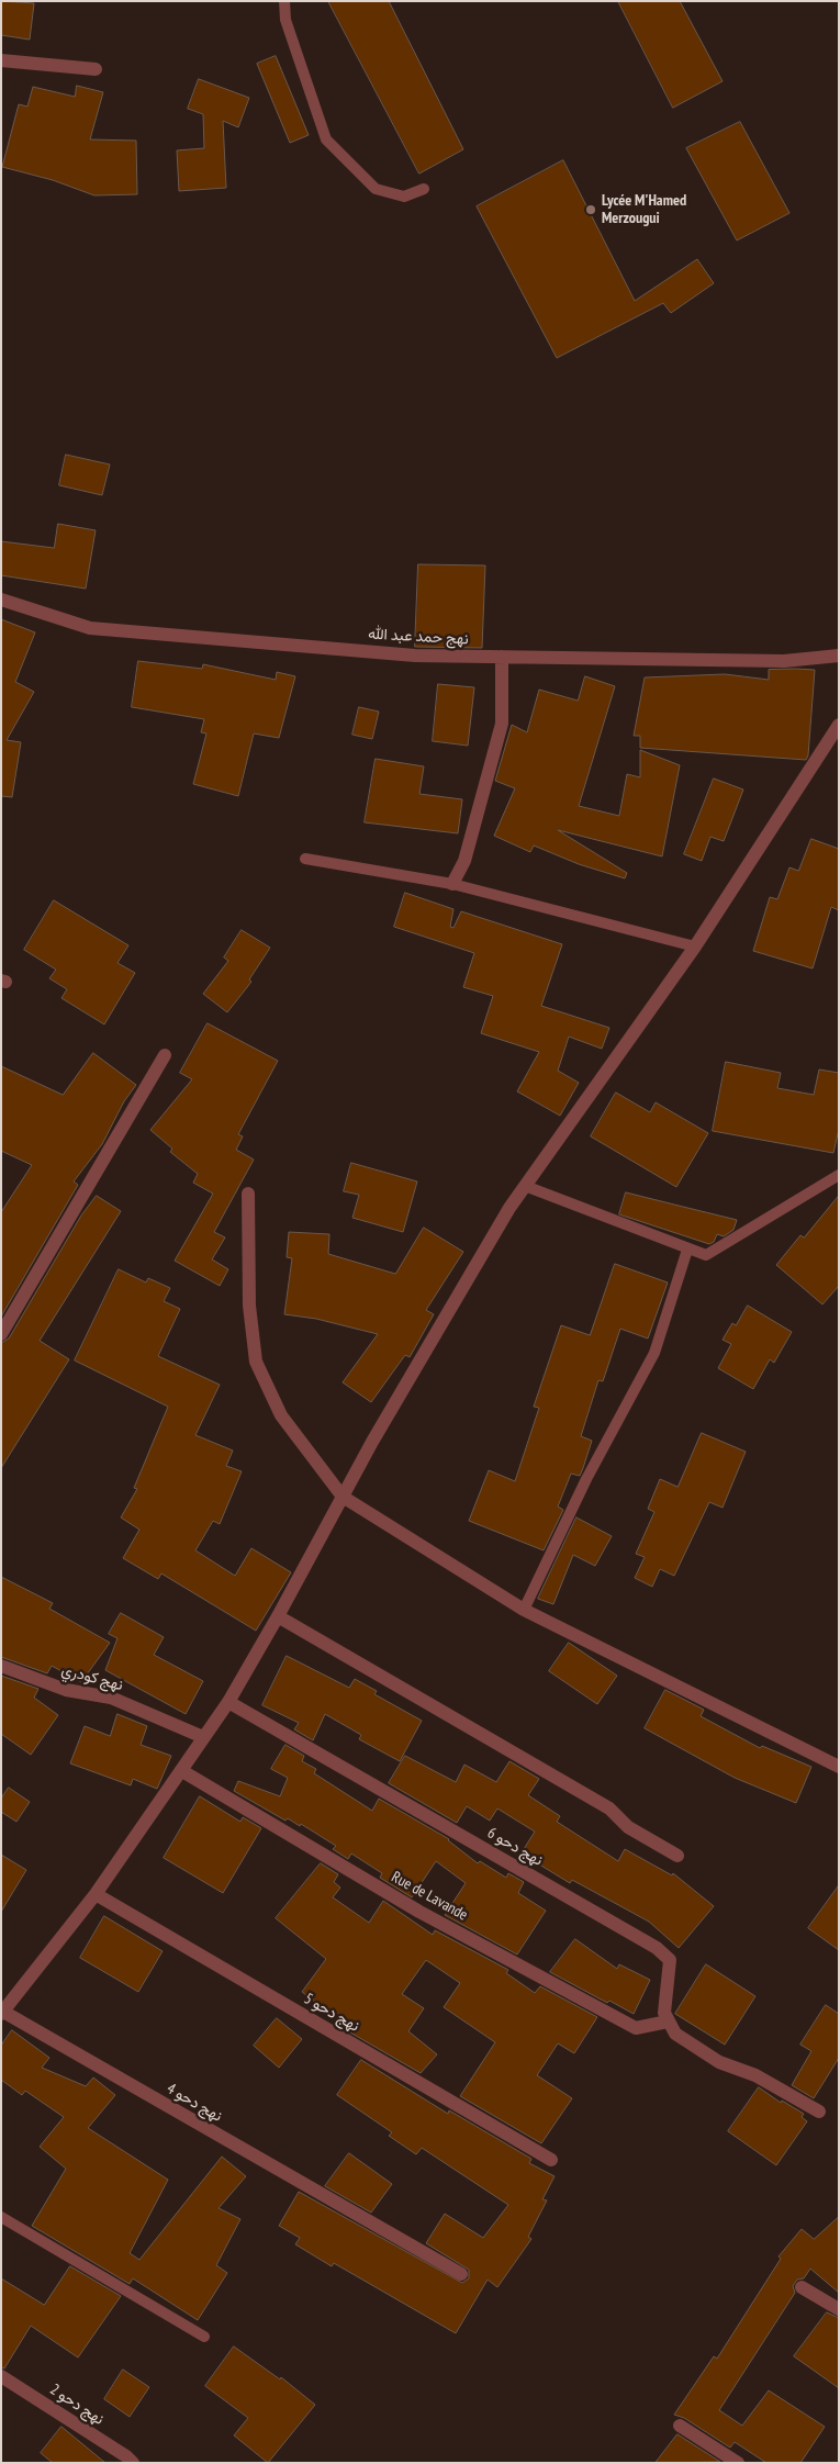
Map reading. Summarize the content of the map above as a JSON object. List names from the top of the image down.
{
  "streets": {
    "street": [
      "نهج حمد عبد الله",
      "نهج كودري",
      "نهج دحو 6",
      "Rue de Lavande",
      "نهج دحو 5",
      "نهج دحو 4",
      "نهج دحو 2"
    ]
  },
  "crossings": [
    ["نهج دحو 6", "Rue de Lavande"]
  ],
  "places": ["Lycée M'Hamed Merzougui"]
}
